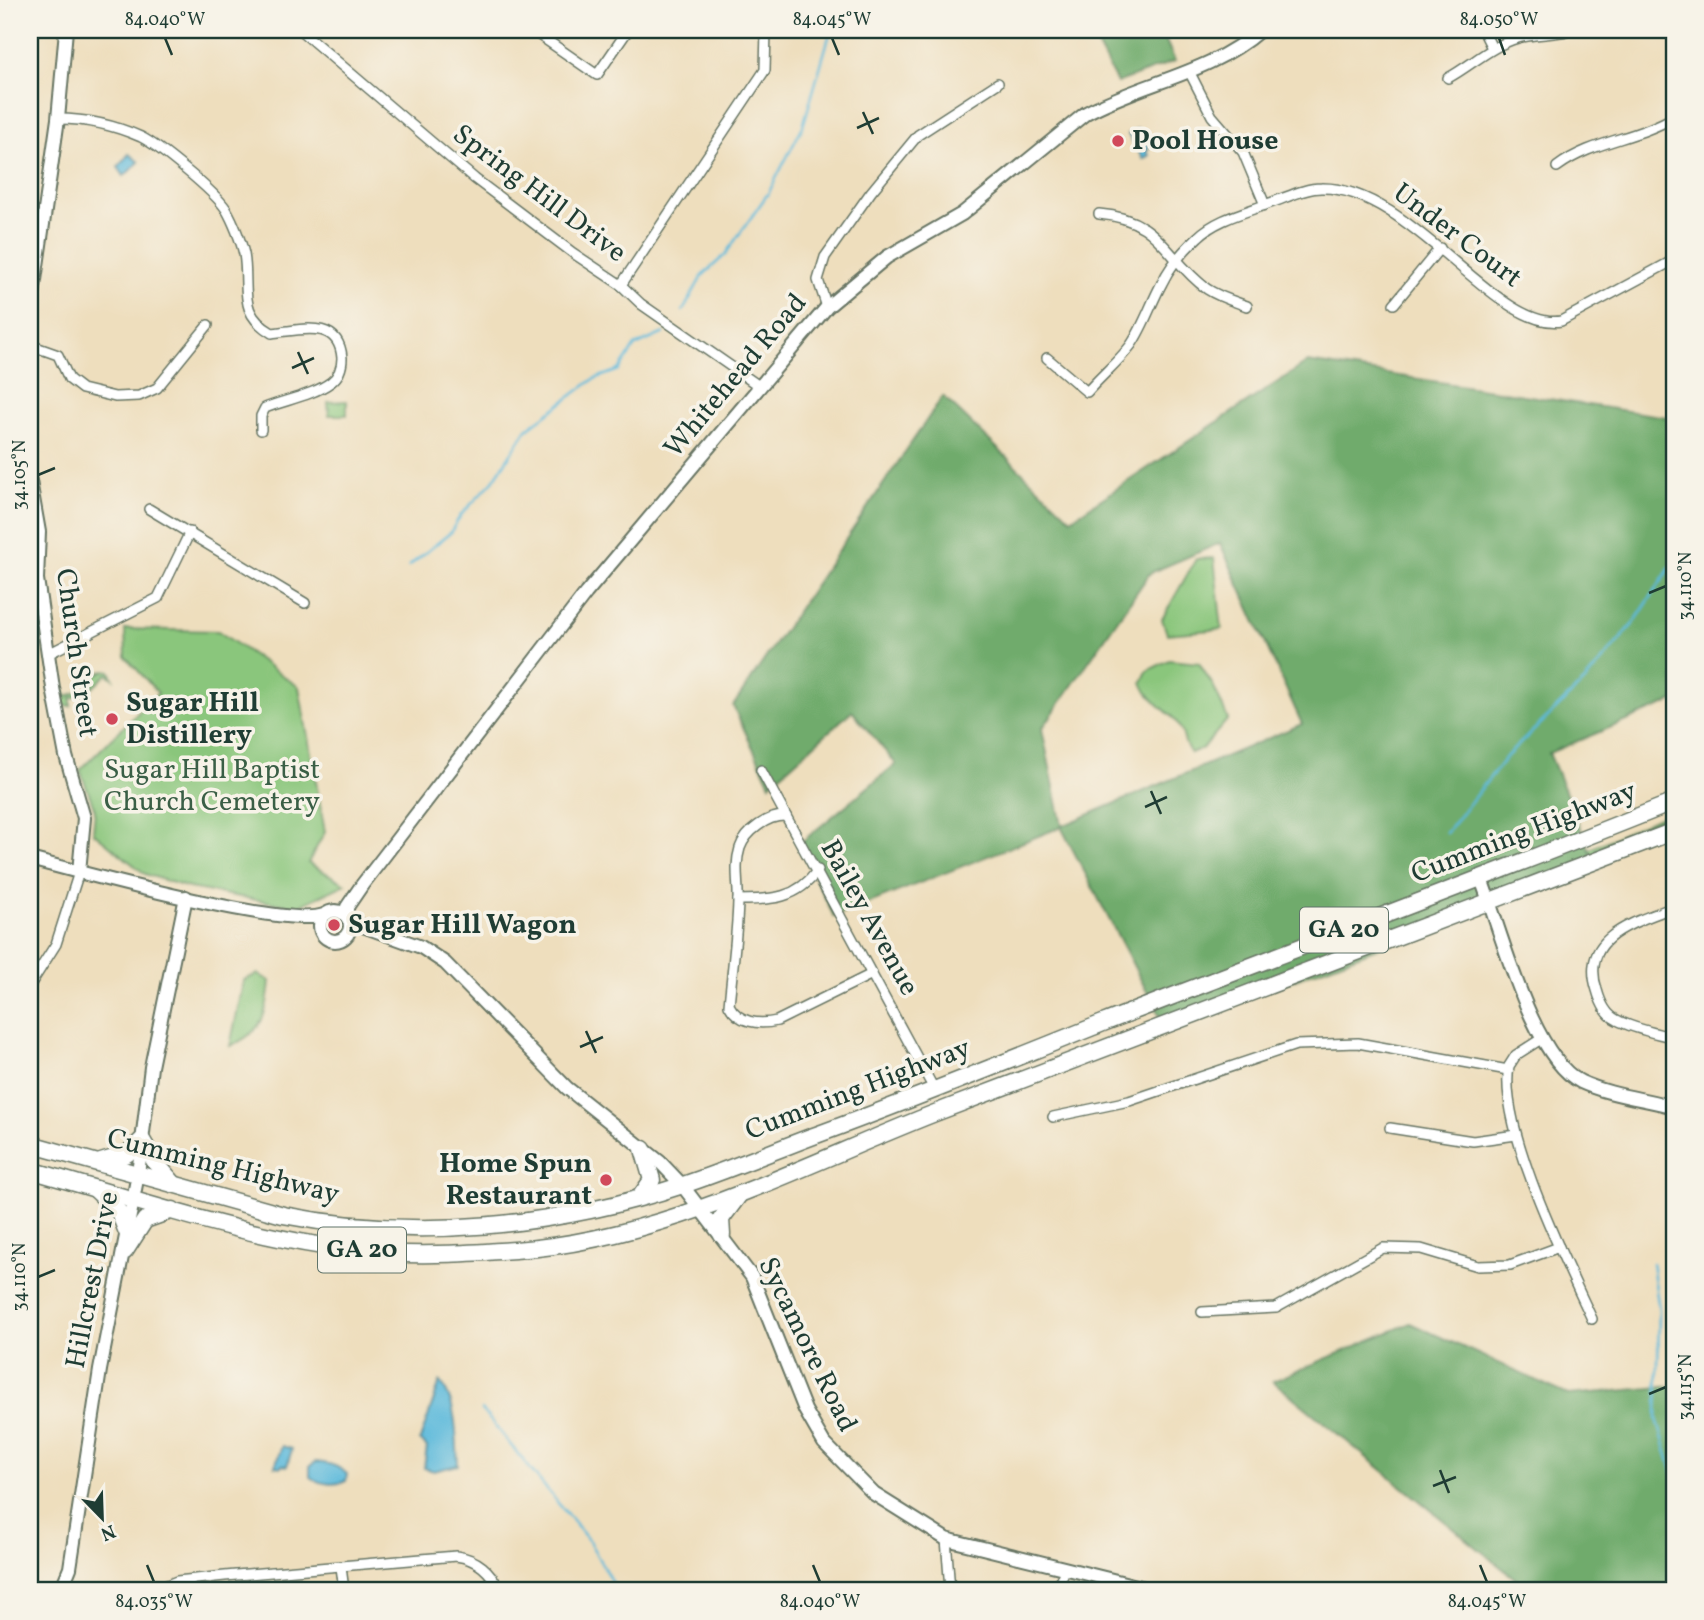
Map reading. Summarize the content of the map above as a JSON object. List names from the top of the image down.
{
  "streets": {
    "highway": ["Cumming Highway", "GA 20"],
    "street": [
      "Spring Hill Drive",
      "Under Court",
      "Whitehead Road",
      "Church Street",
      "Bailey Avenue",
      "Hillcrest Drive",
      "Sycamore Road"
    ]
  },
  "crossings": [
    ["Spring Hill Drive", "Whitehead Road"],
    ["Whitehead Road", "Sycamore Road"],
    ["Cumming Highway", "Bailey Avenue"],
    ["Cumming Highway", "Hillcrest Drive"],
    ["Cumming Highway", "Sycamore Road"]
  ],
  "parks": ["Sugar Hill Baptist Church Cemetery"],
  "places": [
    "Pool House",
    "Sugar Hill Distillery",
    "Sugar Hill Wagon",
    "Home Spun Restaurant"
  ],
  "north": "bottom right",
  "coordinates": [
    "84.040°W",
    "84.045°W",
    "84.050°W",
    "34.105°N",
    "34.110°N",
    "34.115°N",
    "84.035°W"
  ]
}
